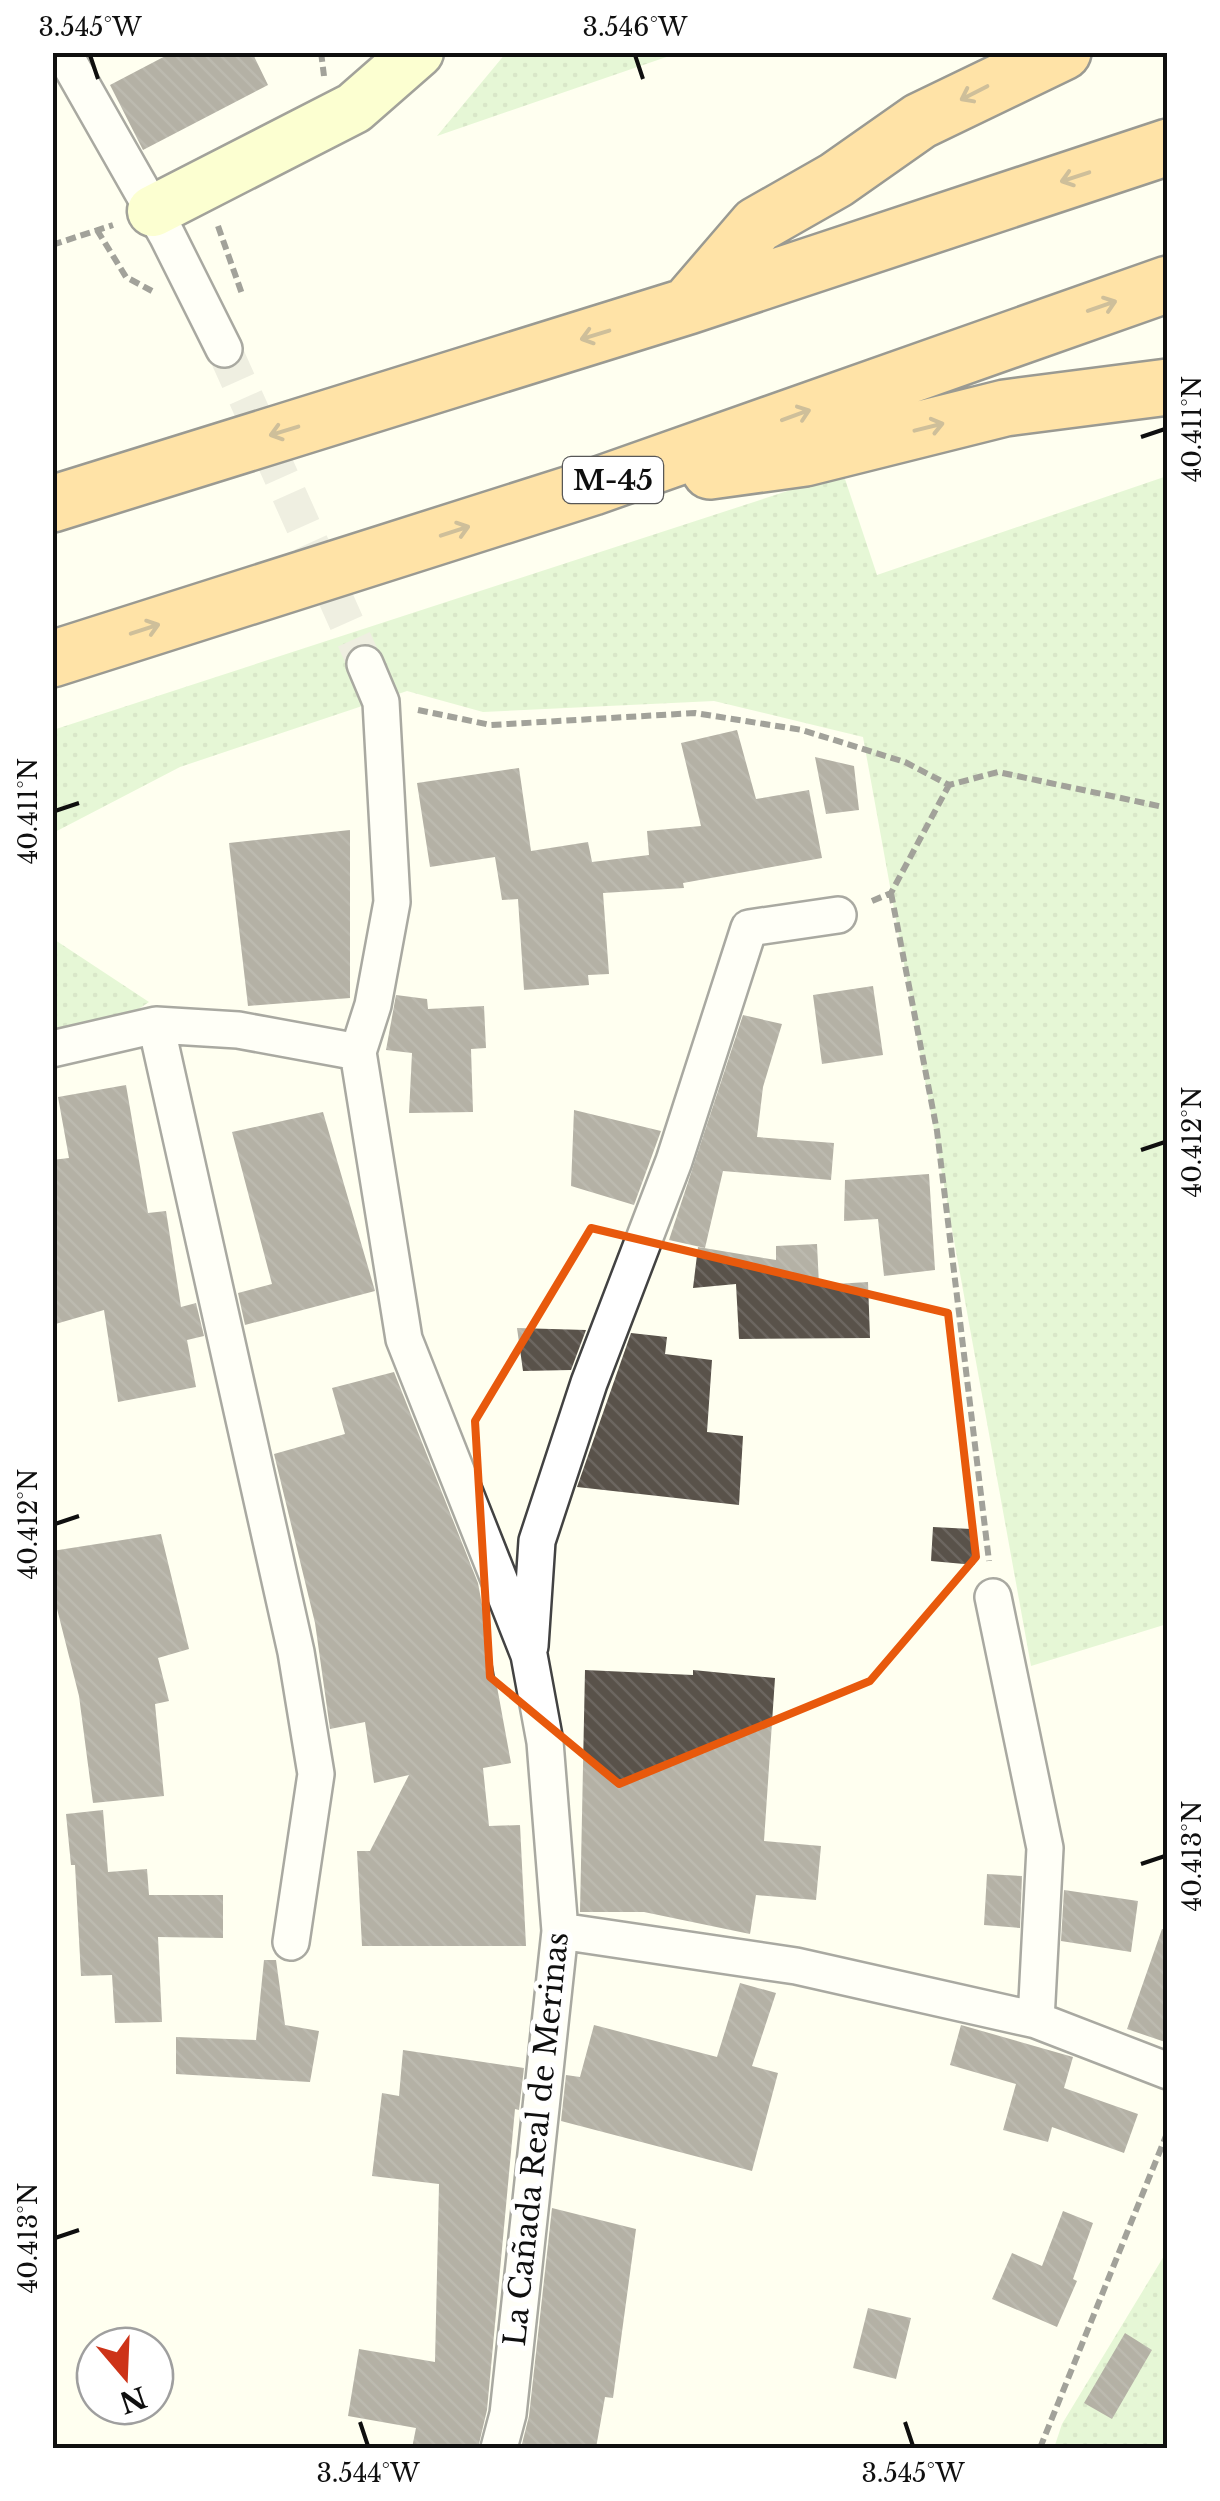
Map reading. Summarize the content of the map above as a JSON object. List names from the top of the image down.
{
  "streets": {
    "highway": ["M-45"],
    "street": ["La Cañada Real de Merinas"]
  },
  "north": "bottom",
  "coordinates": [
    "3.545°W",
    "3.546°W",
    "40.411°N",
    "40.412°N",
    "40.413°N",
    "3.544°W"
  ]
}
